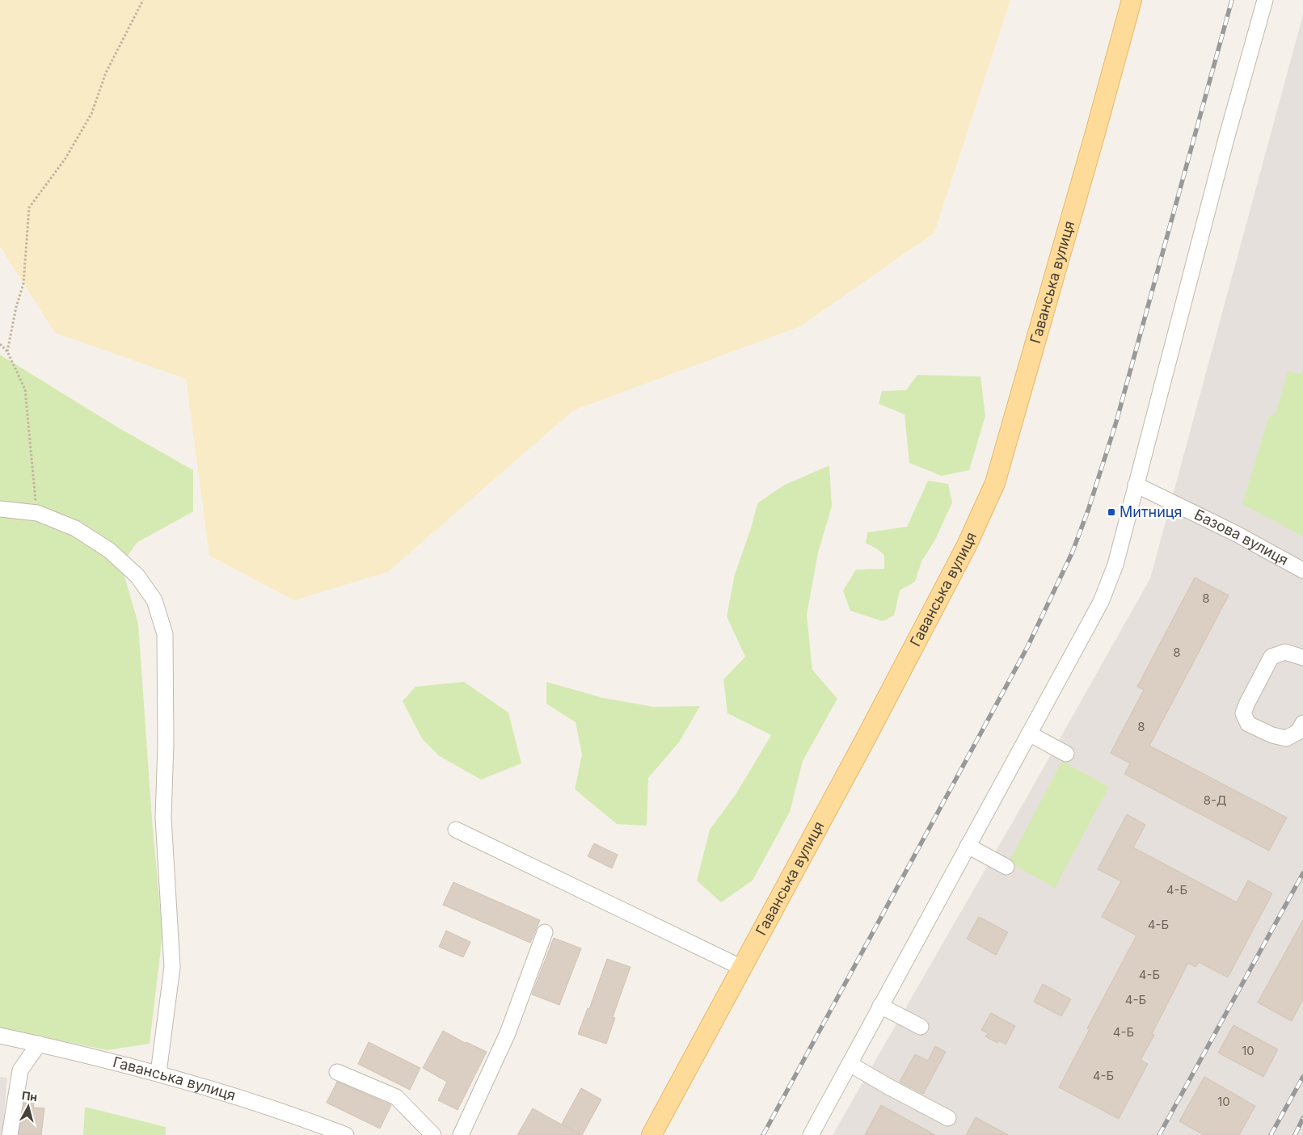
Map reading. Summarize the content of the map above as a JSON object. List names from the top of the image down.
{
  "streets": {
    "main road": ["Гаванська вулиця"],
    "street": ["Базова вулиця"]
  },
  "places": {
    "transit": ["Митниця"]
  },
  "house_numbers": [
    "8",
    "8",
    "8",
    "8-Д",
    "4-Б",
    "4-Б",
    "4-Б",
    "4-Б",
    "4-Б",
    "10",
    "4-Б",
    "10"
  ],
  "north": "top"
}
